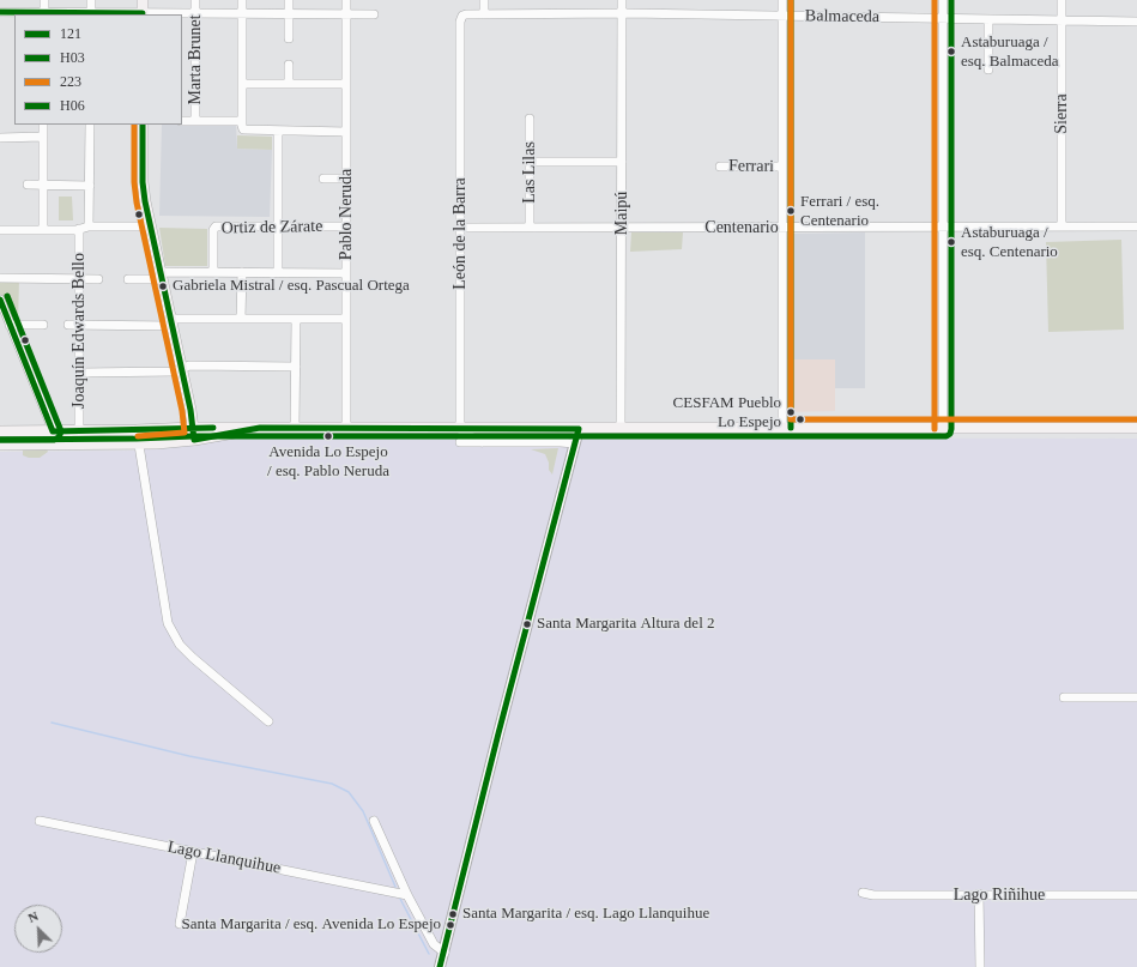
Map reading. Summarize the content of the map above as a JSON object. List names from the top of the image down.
{
  "streets": {
    "street": [
      "Balmaceda",
      "Marta Brunet",
      "Sierra",
      "Ferrari",
      "Las Lilas",
      "Maipú",
      "Pablo Neruda",
      "Ortiz de Zárate",
      "Centenario",
      "León de la Barra",
      "Joaquín Edwards Bello",
      "Lago Llanquihue",
      "Lago Riñihue"
    ]
  },
  "crossings": [
    ["Balmaceda", "Sierra"],
    ["Balmaceda", "Ferrari"],
    ["Balmaceda", "Maipú"],
    ["Balmaceda", "León de la Barra"],
    ["Sierra", "Centenario"],
    ["Ferrari", "Centenario"],
    ["Las Lilas", "Centenario"],
    ["Maipú", "Centenario"],
    ["Pablo Neruda", "Ortiz de Zárate"],
    ["Centenario", "León de la Barra"]
  ],
  "places": [
    "Astaburuaga / esq. Balmaceda",
    "Ferrari / esq. Centenario",
    "Astaburuaga / esq. Centenario",
    "Gabriela Mistral / esq. Pascual Ortega",
    "CESFAM Pueblo Lo Espejo",
    "Avenida Lo Espejo / esq. Pablo Neruda",
    "Santa Margarita Altura del 2",
    "Santa Margarita / esq. Lago Llanquihue",
    "Santa Margarita / esq. Avenida Lo Espejo"
  ],
  "lines": [
    "transit line H03",
    "transit line 223",
    "transit line 121",
    "transit line H06"
  ],
  "legend": [
    "121",
    "H03",
    "223",
    "H06"
  ],
  "north": "top left"
}
